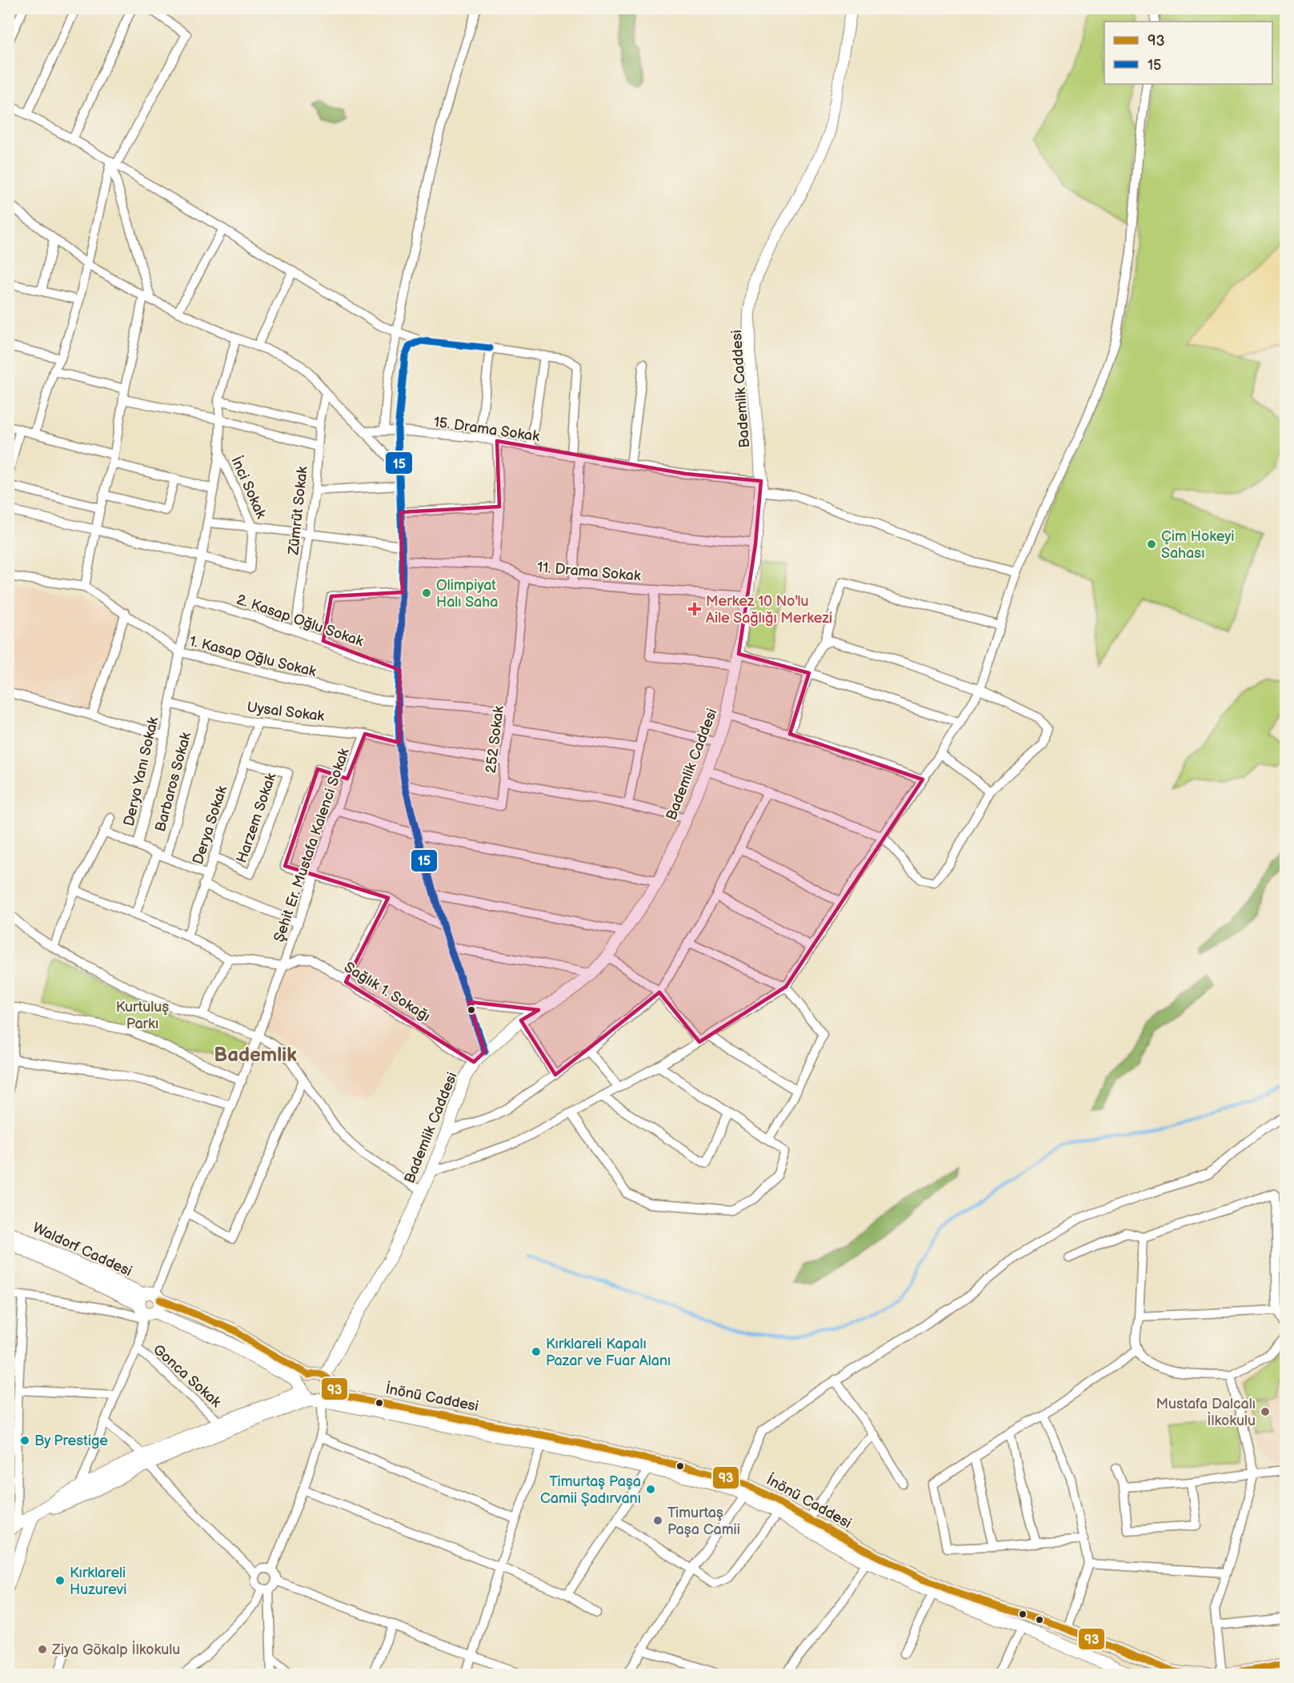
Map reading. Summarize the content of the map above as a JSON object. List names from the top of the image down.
{
  "streets": {
    "main road": ["Waldorf Caddesi", "İnönü Caddesi"],
    "street": [
      "Bademlik Caddesi",
      "15. Drama Sokak",
      "İnci Sokak",
      "Zümrüt Sokak",
      "11. Drama Sokak",
      "2. Kasap Oğlu Sokak",
      "1. Kasap Oğlu Sokak",
      "Uysal Sokak",
      "252 Sokak",
      "Derya Yanı Sokak",
      "Barbaros Sokak",
      "Harzem Sokak",
      "Derya Sokak",
      "Şehit Er. Mustafa Kalenci Sokak",
      "Sağlık 1. Sokağı",
      "Gonca Sokak"
    ]
  },
  "crossings": [
    ["Bademlik Caddesi", "15. Drama Sokak"],
    ["Bademlik Caddesi", "11. Drama Sokak"],
    ["Bademlik Caddesi", "Sağlık 1. Sokağı"],
    ["Bademlik Caddesi", "Waldorf Caddesi"],
    ["Bademlik Caddesi", "İnönü Caddesi"],
    ["İnci Sokak", "Derya Yanı Sokak"],
    ["Zümrüt Sokak", "2. Kasap Oğlu Sokak"],
    ["11. Drama Sokak", "252 Sokak"],
    ["2. Kasap Oğlu Sokak", "Derya Yanı Sokak"],
    ["1. Kasap Oğlu Sokak", "252 Sokak"],
    ["1. Kasap Oğlu Sokak", "Derya Yanı Sokak"],
    ["Uysal Sokak", "252 Sokak"],
    ["Uysal Sokak", "Derya Yanı Sokak"],
    ["Uysal Sokak", "Barbaros Sokak"],
    ["Uysal Sokak", "Derya Sokak"],
    ["Uysal Sokak", "Şehit Er. Mustafa Kalenci Sokak"],
    ["Harzem Sokak", "Derya Sokak"],
    ["Şehit Er. Mustafa Kalenci Sokak", "Sağlık 1. Sokağı"],
    ["Şehit Er. Mustafa Kalenci Sokak", "Waldorf Caddesi"],
    ["Şehit Er. Mustafa Kalenci Sokak", "Gonca Sokak"],
    ["Waldorf Caddesi", "İnönü Caddesi"]
  ],
  "districts": ["Bademlik"],
  "parks": ["Kurtuluş Parkı"],
  "places": {
    "other": [
      "Çim Hokeyi Sahası",
      "Olimpiyat Halı Saha",
      "Kırklareli Kapalı Pazar ve Fuar Alanı",
      "Mustafa Dalcalı İlkokulu",
      "By Prestige",
      "Timurtaş Paşa Camii Şadırvanı",
      "Timurtaş Paşa Camii",
      "Kırklareli Huzurevi",
      "Ziya Gökalp İlkokulu"
    ],
    "health": ["Merkez 10 No'lu Aile Sağlığı Merkezi"]
  },
  "lines": ["transit line 15", "transit line 93"],
  "legend": ["93", "15"]
}
